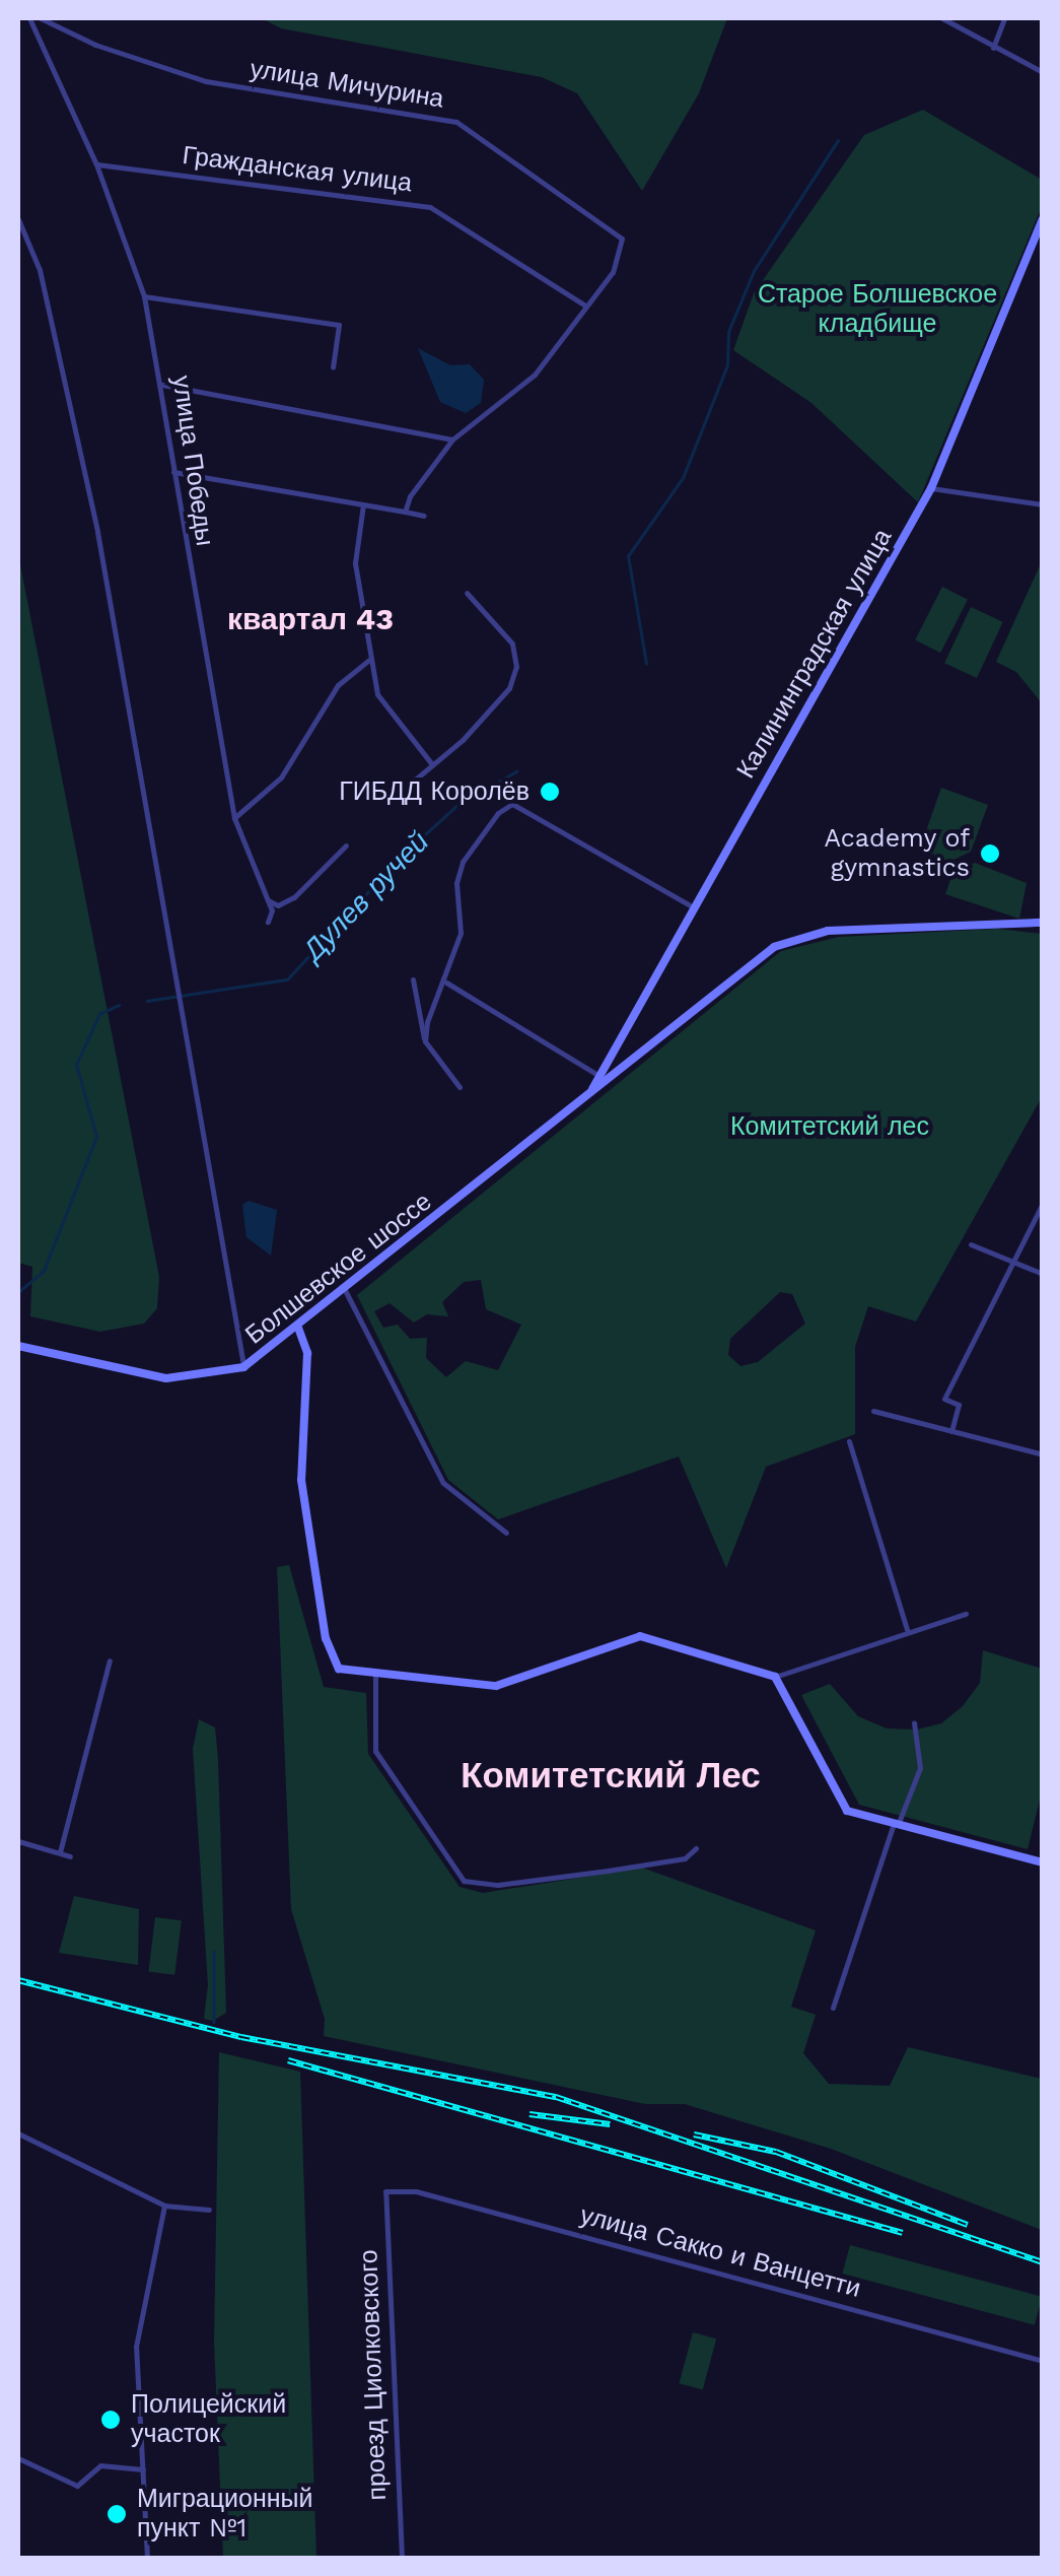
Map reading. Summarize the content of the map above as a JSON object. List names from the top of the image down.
{
  "streets": {
    "street": [
      "улица Мичурина",
      "Гражданская улица",
      "улица Победы",
      "Калининградская улица",
      "Болшевское шоссе",
      "улица Сакко и Ванцетти",
      "проезд Циолковского"
    ]
  },
  "crossings": [
    ["улица Мичурина", "Гражданская улица"],
    ["Гражданская улица", "улица Победы"],
    ["Калининградская улица", "Болшевское шоссе"],
    ["улица Сакко и Ванцетти", "проезд Циолковского"]
  ],
  "districts": ["квартал 43", "Комитетский Лес"],
  "water": ["Дулев ручей"],
  "parks": ["Старое Болшевское кладбище", "Комитетский лес"],
  "places": [
    "ГИБДД Королёв",
    "Academy of gymnastics",
    "Полицейский участок",
    "Миграционный пункт №1"
  ]
}
